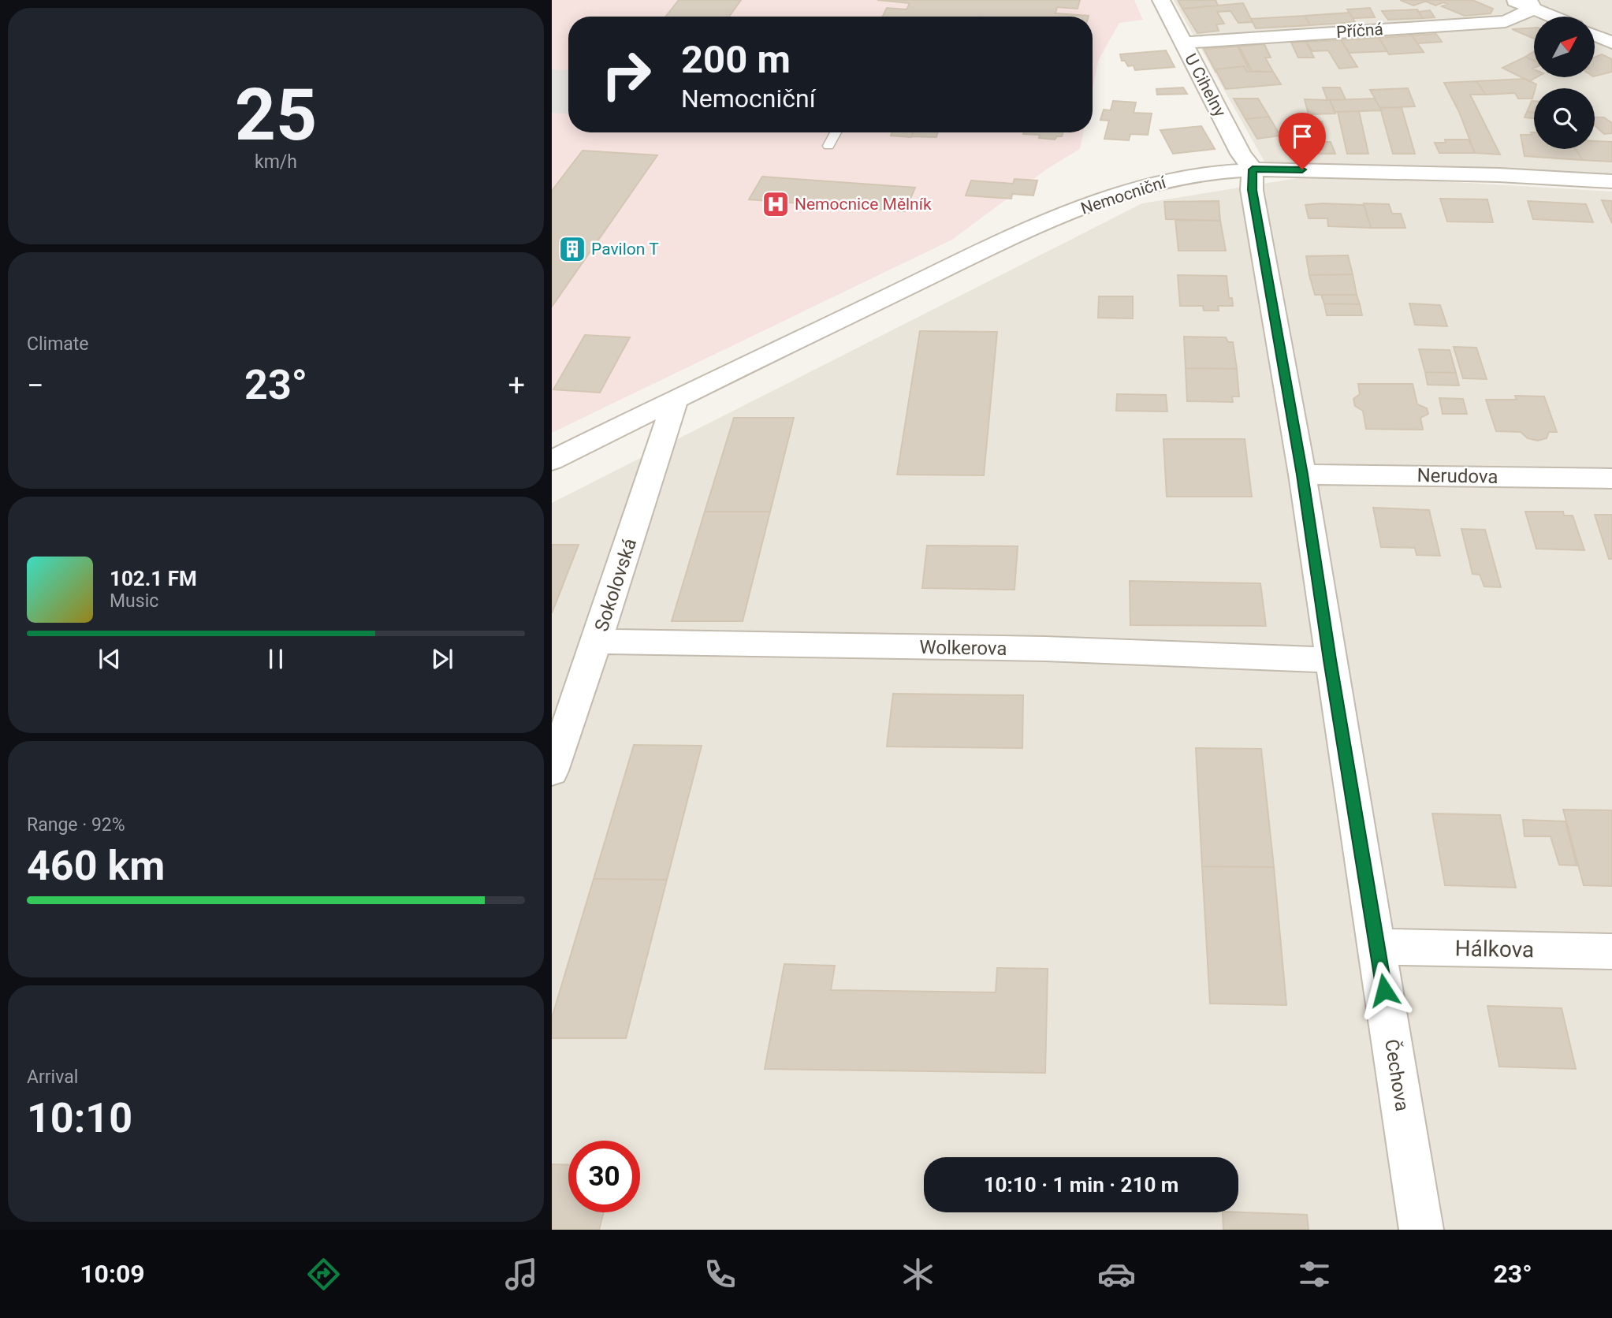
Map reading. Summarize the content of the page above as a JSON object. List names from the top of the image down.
{
  "streets": {
    "street": [
      "Příčná",
      "U Cihelny",
      "Nemocniční",
      "Nerudova",
      "Sokolovská",
      "Wolkerova",
      "Hálkova",
      "Čechova"
    ]
  },
  "crossings": [
    ["Příčná", "U Cihelny"],
    ["U Cihelny", "Nemocniční"],
    ["U Cihelny", "Čechova"],
    ["Nemocniční", "Sokolovská"],
    ["Nemocniční", "Čechova"],
    ["Nerudova", "Čechova"],
    ["Sokolovská", "Wolkerova"],
    ["Wolkerova", "Čechova"],
    ["Hálkova", "Čechova"]
  ],
  "places": {
    "hospital": ["Nemocnice Mělník"],
    "building": ["Pavilon T"]
  },
  "north": "top right",
  "page": {
    "tile": [
      ["25", "km/h"],
      "Climate",
      ["Range · 92%", "460 km"],
      ["Arrival", "10:10"]
    ],
    "turn": ["200 m", "Nemocniční"],
    "heat": ["−", "23°", "+"],
    "song": ["102.1 FM", "Music"],
    "limit": "30",
    "trip": "10:10 · 1 min · 210 m",
    "tabs": ["10:09", "23°"]
  }
}
